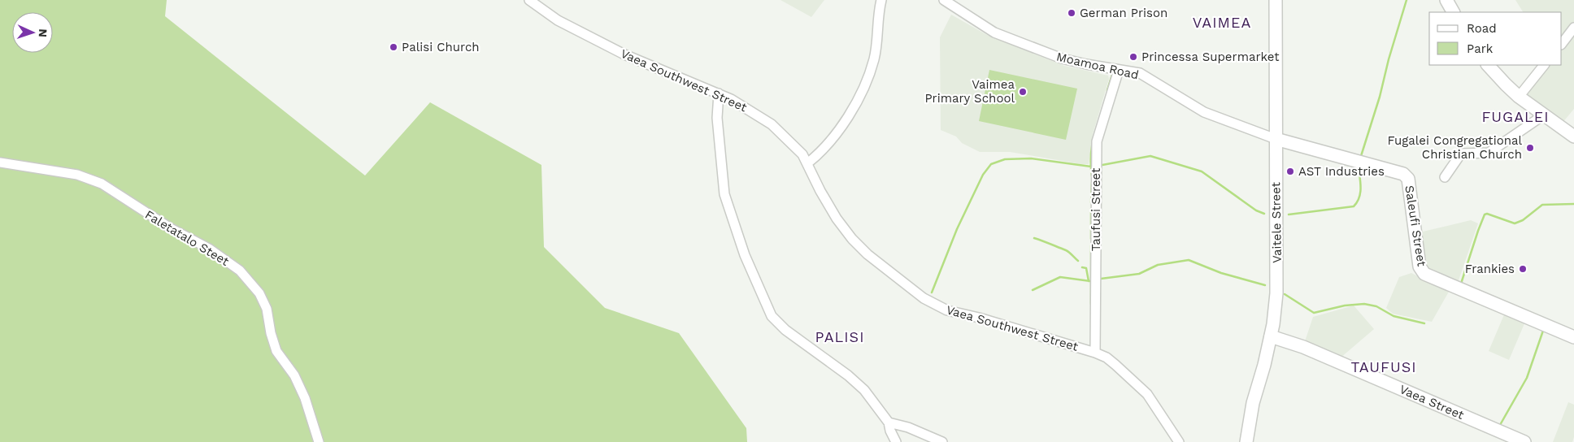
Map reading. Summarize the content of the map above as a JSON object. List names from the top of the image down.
{
  "streets": {
    "main road": ["Vaitele Street", "Saleufi Street", "Vaea Street"],
    "street": [
      "Moamoa Road",
      "Vaea Southwest Street",
      "Taufusi Street",
      "Faletatalo Steet"
    ]
  },
  "crossings": [
    ["Moamoa Road", "Taufusi Street"],
    ["Moamoa Road", "Vaitele Street"],
    ["Moamoa Road", "Saleufi Street"],
    ["Vaea Southwest Street", "Taufusi Street"],
    ["Vaitele Street", "Saleufi Street"],
    ["Vaitele Street", "Vaea Street"]
  ],
  "districts": [
    "VAIMEA",
    "FUGALEI",
    "PALISI",
    "TAUFUSI"
  ],
  "places": [
    "German Prison",
    "Palisi Church",
    "Princessa Supermarket",
    "Vaimea Primary School",
    "Fugalei Congregational Christian Church",
    "AST Industries",
    "Frankies"
  ],
  "legend": ["Road", "Park"],
  "north": "right"
}
